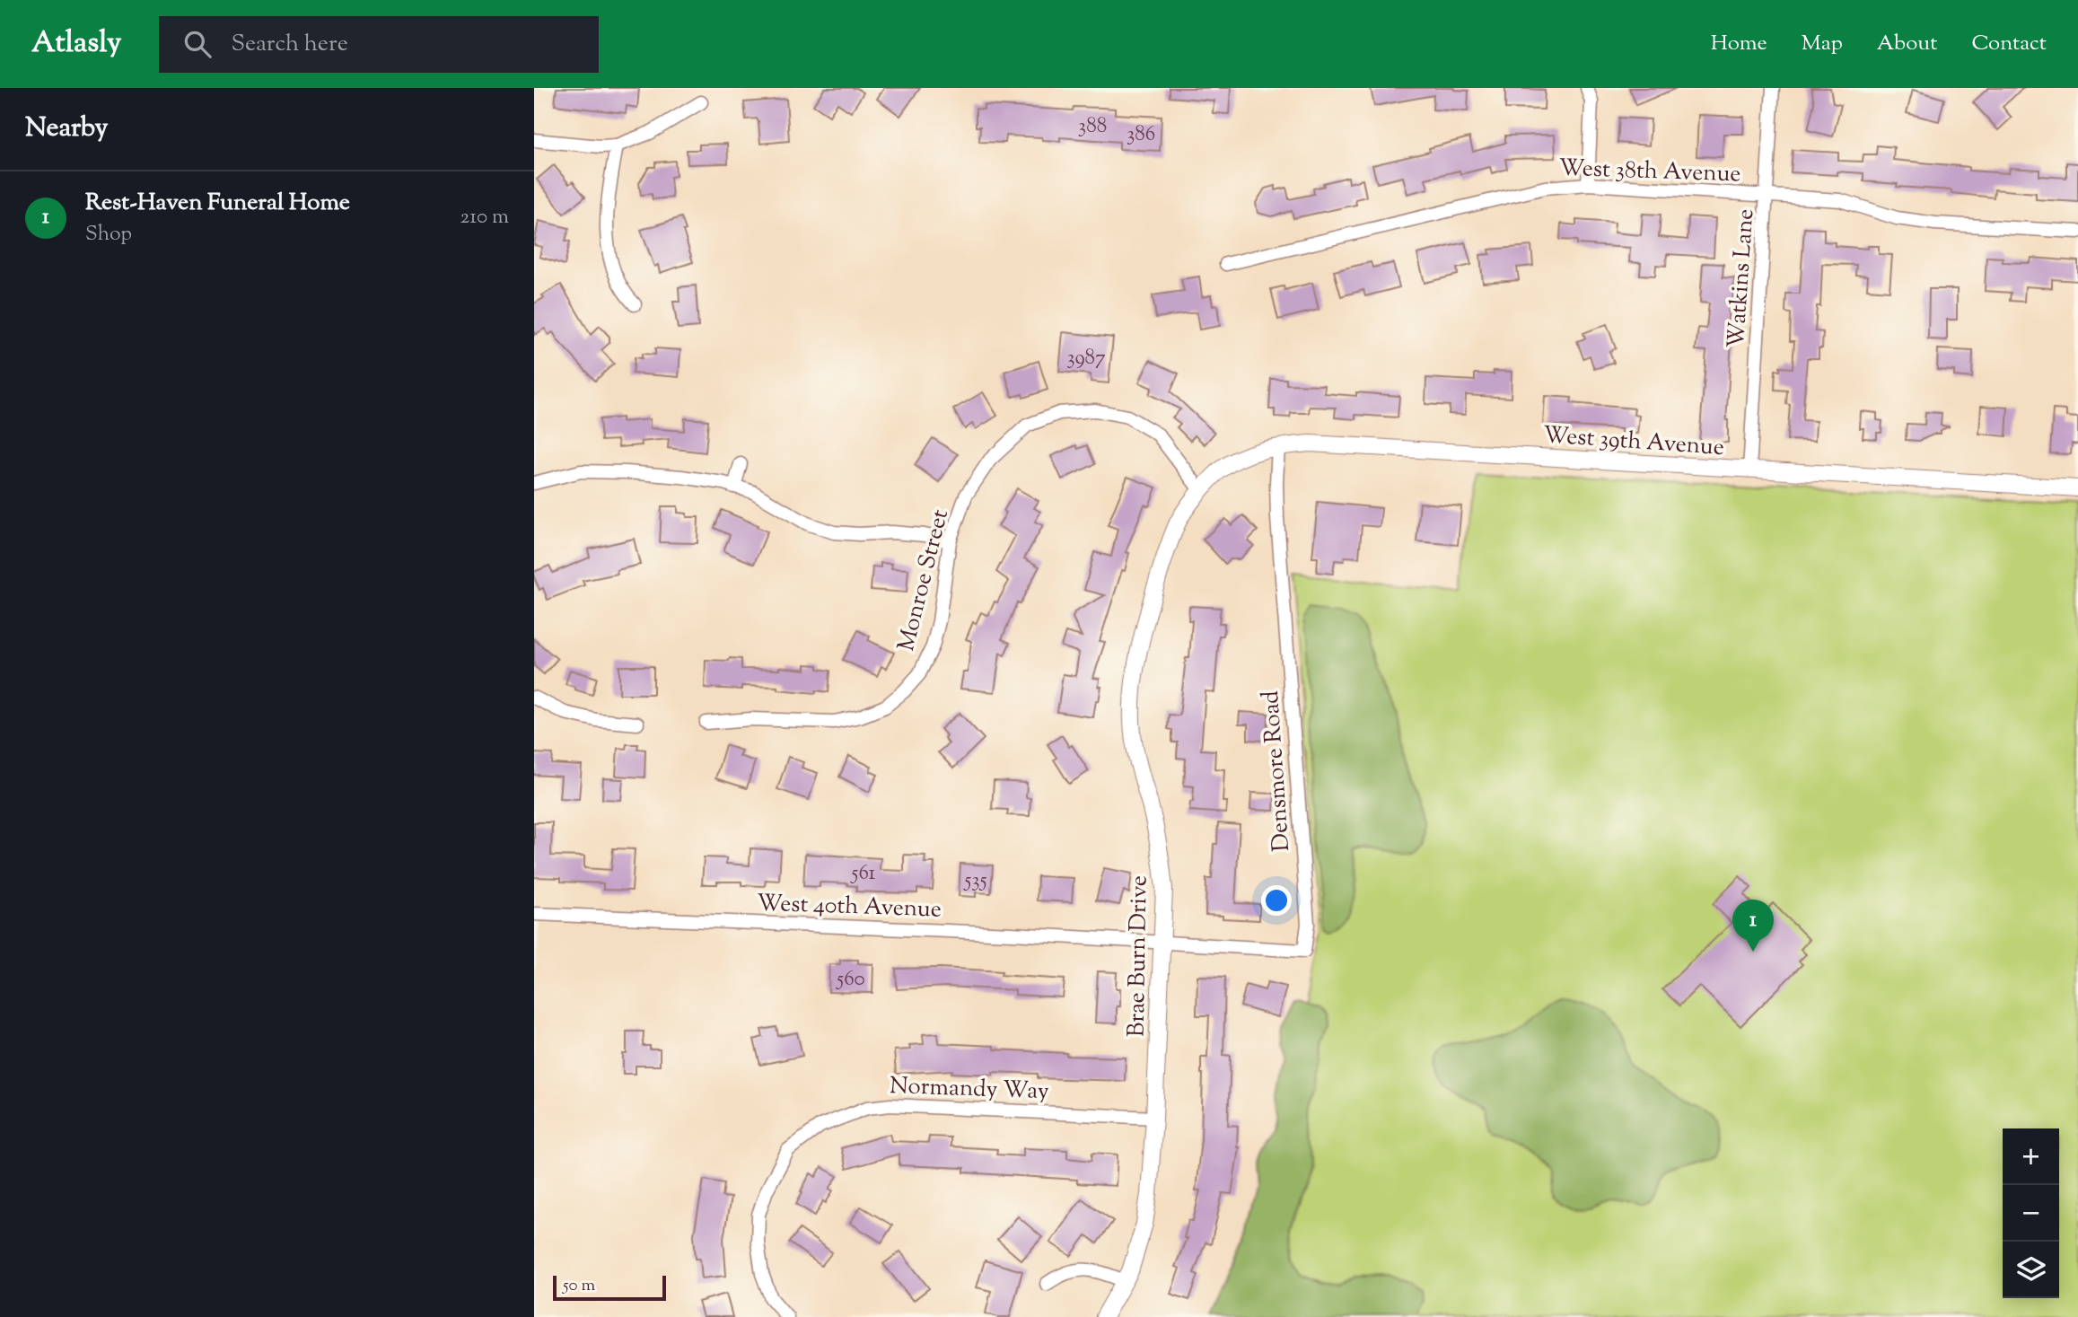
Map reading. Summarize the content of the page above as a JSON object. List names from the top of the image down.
{
  "streets": {
    "street": [
      "West 38th Avenue",
      "Watkins Lane",
      "West 39th Avenue",
      "Monroe Street",
      "Densmore Road",
      "West 40th Avenue",
      "Brae Burn Drive",
      "Normandy Way"
    ]
  },
  "crossings": [
    ["West 38th Avenue", "Watkins Lane"],
    ["Watkins Lane", "West 39th Avenue"],
    ["West 39th Avenue", "Monroe Street"],
    ["West 39th Avenue", "Densmore Road"],
    ["West 39th Avenue", "Brae Burn Drive"],
    ["Monroe Street", "Brae Burn Drive"],
    ["Densmore Road", "West 40th Avenue"],
    ["Densmore Road", "Brae Burn Drive"],
    ["West 40th Avenue", "Brae Burn Drive"],
    ["Brae Burn Drive", "Normandy Way"]
  ],
  "house_numbers": [
    "388",
    "386",
    "3987",
    "561",
    "535",
    "560"
  ],
  "scale_bar": "50 m",
  "page": {
    "header": "Atlasly",
    "search": "Search here",
    "nav": [
      "Home",
      "Map",
      "About",
      "Contact"
    ],
    "heading": "Nearby",
    "list": [
      {
        "mark": "1",
        "name": "Rest-Haven Funeral Home",
        "note": "Shop",
        "value": "210 m"
      }
    ],
    "pins": "1",
    "map_buttons": ["+", "−"],
    "scale": "50 m"
  }
}
